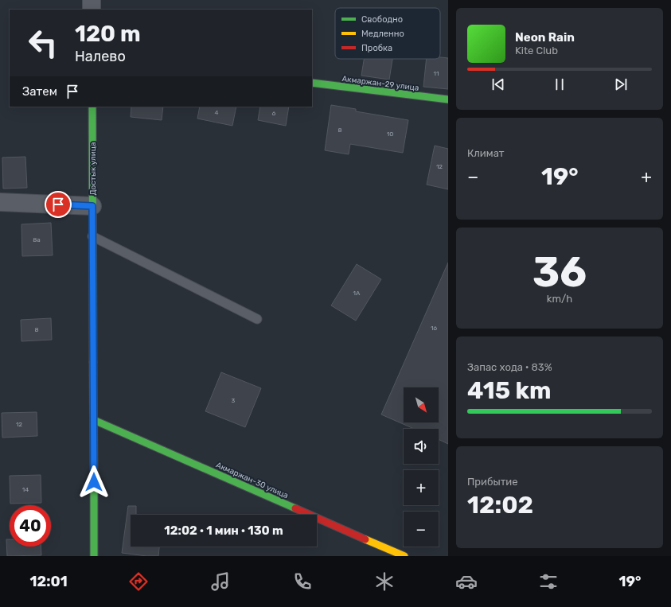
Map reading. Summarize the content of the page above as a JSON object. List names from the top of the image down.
{
  "streets": {
    "street": ["Акмаржан-29 улица", "Достык улица", "Акмаржан-30 улица"]
  },
  "crossings": [
    ["Достык улица", "Акмаржан-30 улица"]
  ],
  "house_numbers": [
    "11",
    "4",
    "6",
    "8",
    "10",
    "12",
    "8а",
    "1А",
    "16",
    "8",
    "3",
    "12",
    "14"
  ],
  "legend": ["Свободно", "Медленно", "Пробка"],
  "north": "bottom right",
  "page": {
    "turn": ["120 m", "Налево"],
    "song": ["Neon Rain", "Kite Club"],
    "then": "Затем",
    "tile": [
      "Климат",
      ["36", "km/h"],
      ["Запас хода · 83%", "415 km"],
      ["Прибытие", "12:02"]
    ],
    "heat": ["−", "19°", "+"],
    "map_buttons": ["+", "−"],
    "limit": "40",
    "trip": "12:02 · 1 мин · 130 m",
    "tabs": ["12:01", "19°"]
  }
}
